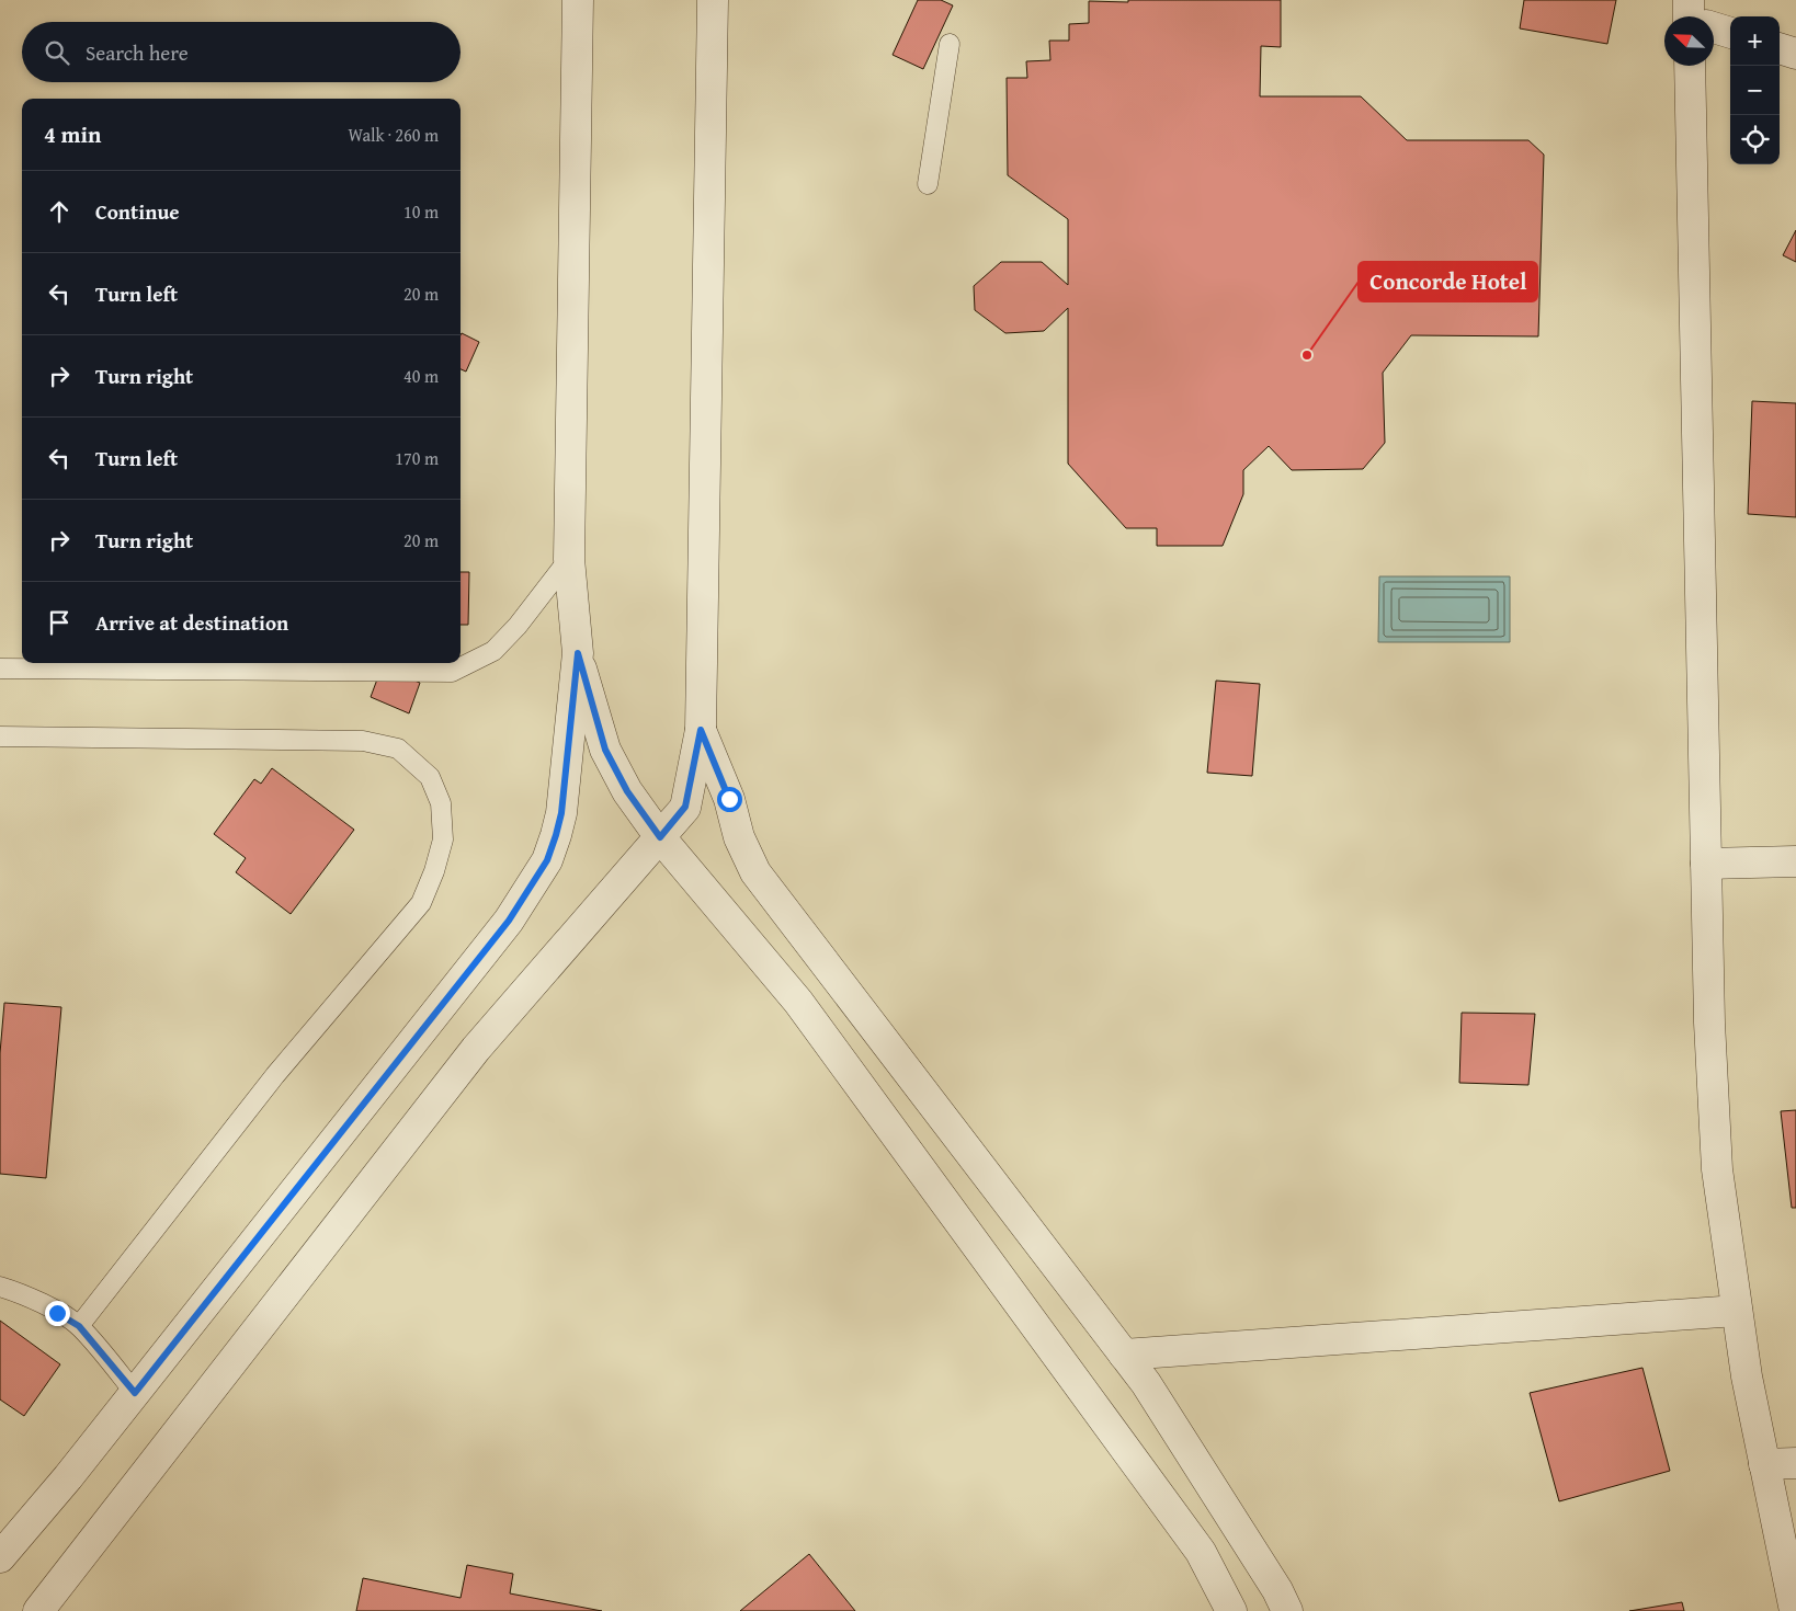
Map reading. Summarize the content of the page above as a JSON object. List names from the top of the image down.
{
  "places": ["Concorde Hotel"],
  "north": "top left",
  "page": {
    "map_buttons": ["+", "−"],
    "search": "Search here",
    "heading": ["4 min", "Walk · 260 m"],
    "list": [
      ["Continue", "10 m"],
      ["Turn left", "20 m"],
      ["Turn right", "40 m"],
      ["Turn left", "170 m"],
      ["Turn right", "20 m"],
      "Arrive at destination"
    ]
  }
}
